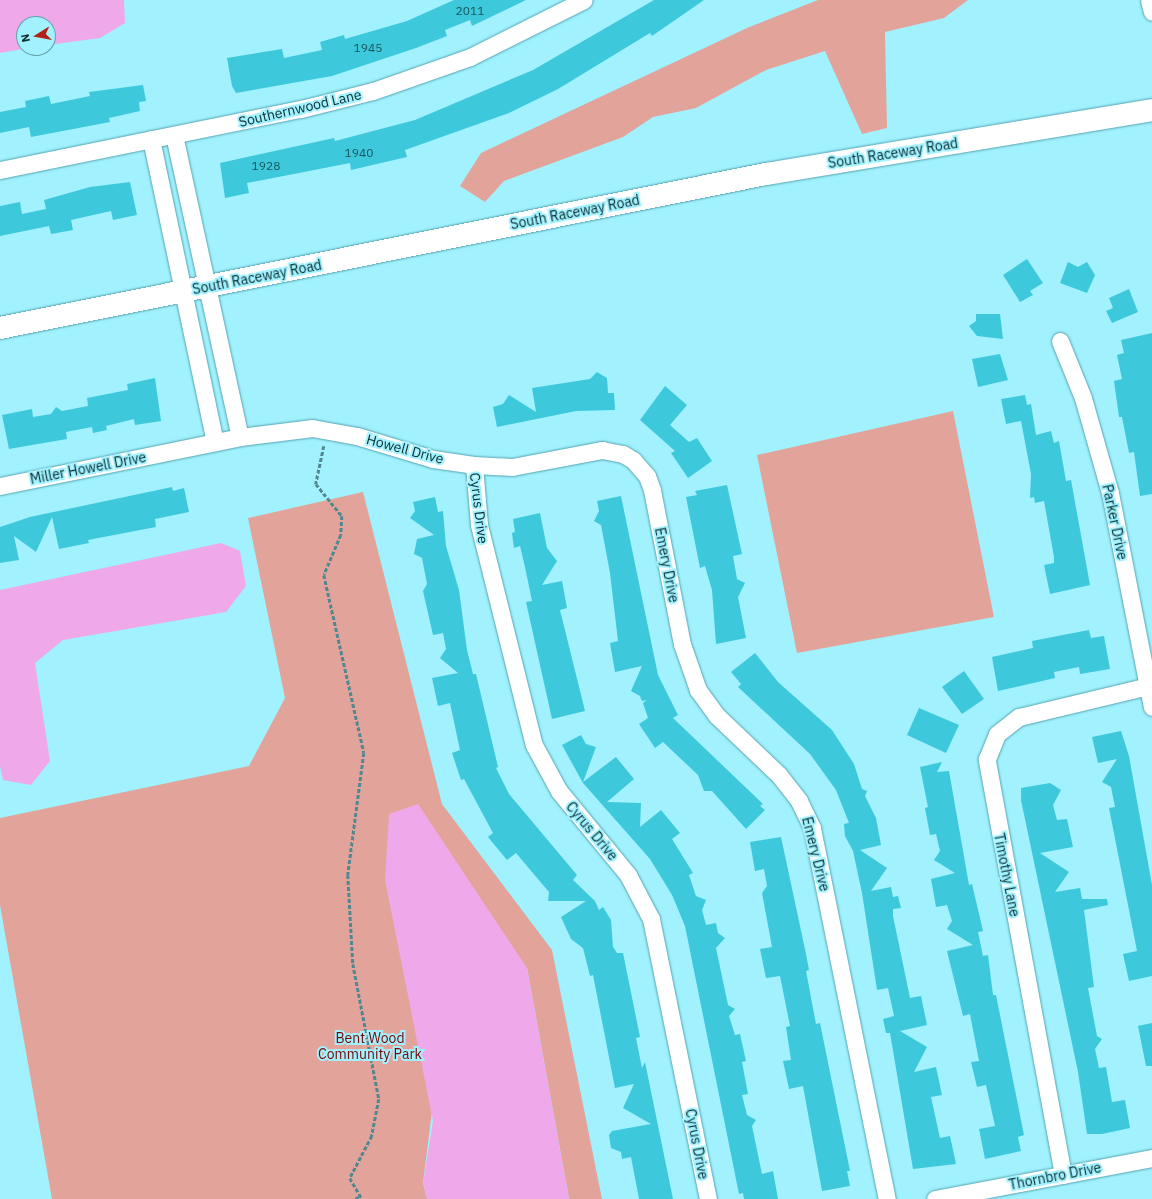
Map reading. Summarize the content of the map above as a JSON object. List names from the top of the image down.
{
  "streets": {
    "main road": ["South Raceway Road"],
    "street": [
      "Southernwood Lane",
      "Howell Drive",
      "Miller Howell Drive",
      "Cyrus Drive",
      "Parker Drive",
      "Emery Drive",
      "Timothy Lane",
      "Thornbro Drive"
    ]
  },
  "crossings": [
    ["Howell Drive", "Miller Howell Drive"],
    ["Howell Drive", "Cyrus Drive"],
    ["Howell Drive", "Emery Drive"],
    ["Parker Drive", "Timothy Lane"],
    ["Timothy Lane", "Thornbro Drive"]
  ],
  "parks": ["Bent Wood Community Park"],
  "house_numbers": [
    "2011",
    "1945",
    "1940",
    "1928"
  ],
  "north": "left"
}
